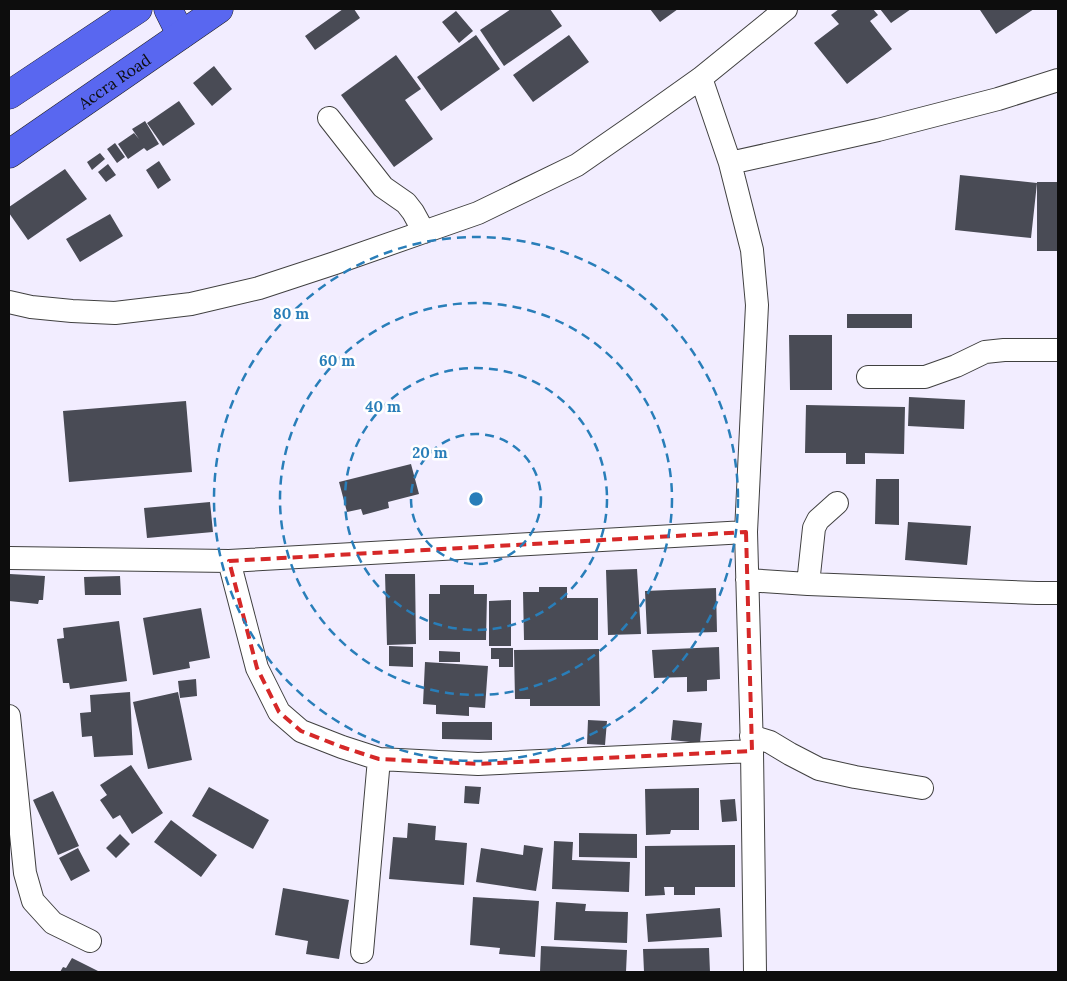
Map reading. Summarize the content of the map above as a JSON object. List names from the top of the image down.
{
  "streets": {
    "highway": ["Accra Road"]
  },
  "rings": [
    "80 m",
    "60 m",
    "40 m",
    "20 m"
  ]
}
